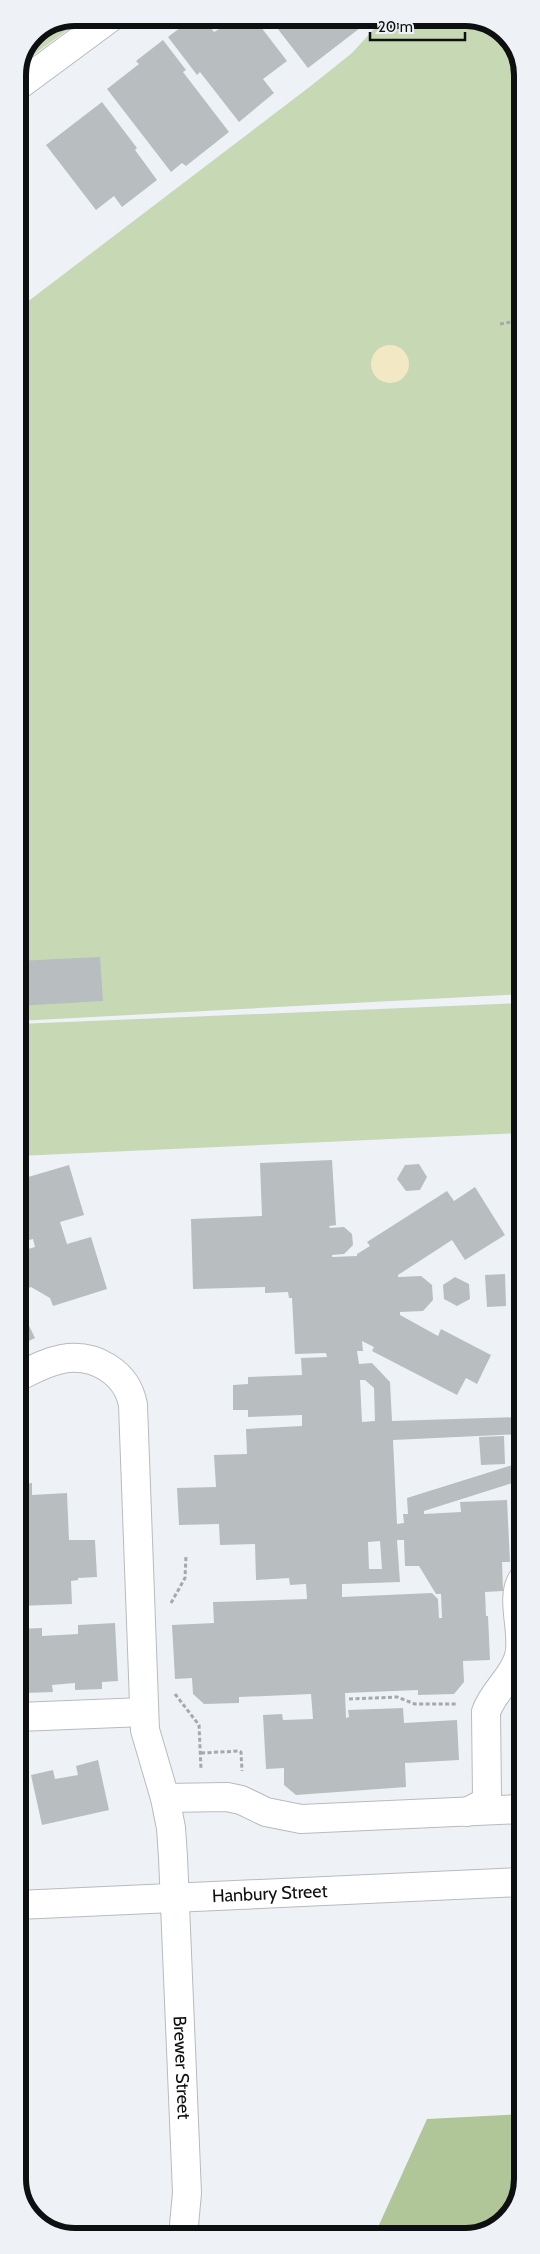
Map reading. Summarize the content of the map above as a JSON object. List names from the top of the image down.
{
  "streets": {
    "street": ["Hanbury Street", "Brewer Street"]
  },
  "crossings": [
    ["Hanbury Street", "Brewer Street"]
  ],
  "scale_bar": "20 m"
}
